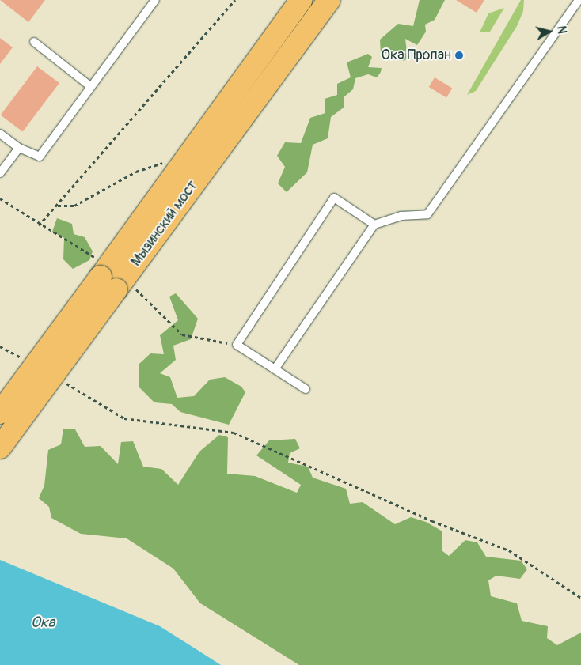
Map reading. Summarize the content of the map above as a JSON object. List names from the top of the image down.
{
  "streets": {
    "main road": ["Мызинский мост"]
  },
  "water": ["Ока"],
  "places": ["Ока Пропан"],
  "north": "right"
}
